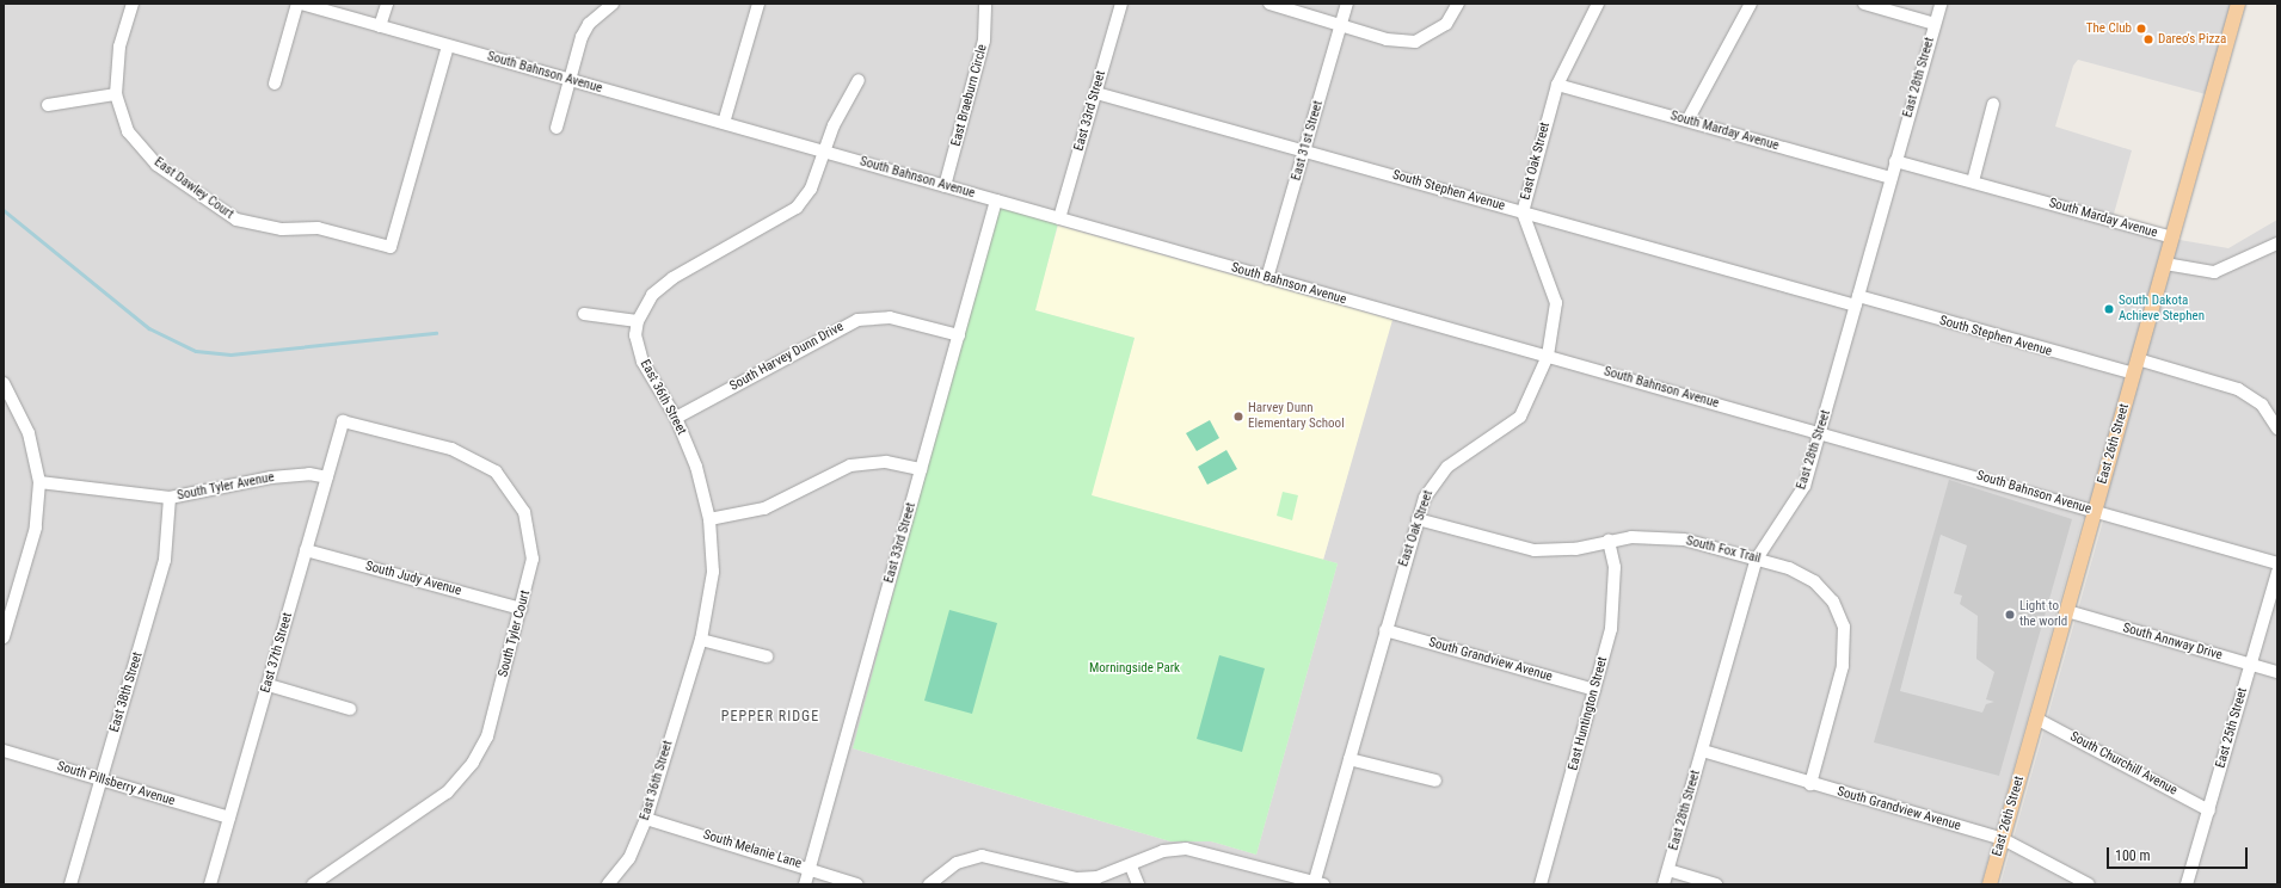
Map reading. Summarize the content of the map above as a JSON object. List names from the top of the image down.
{
  "streets": {
    "main road": ["East 26th Street"],
    "street": [
      "South Bahnson Avenue",
      "East 28th Street",
      "East Braeburn Circle",
      "East 33rd Street",
      "South Marday Avenue",
      "East 31st Street",
      "East Oak Street",
      "East Dawley Court",
      "South Stephen Avenue",
      "South Harvey Dunn Drive",
      "East 36th Street",
      "South Tyler Avenue",
      "South Fox Trail",
      "South Judy Avenue",
      "South Tyler Court",
      "South Annway Drive",
      "East 37th Street",
      "South Grandview Avenue",
      "East 38th Street",
      "East Huntington Street",
      "East 25th Street",
      "South Churchill Avenue",
      "South Pillsberry Avenue",
      "South Melanie Lane"
    ]
  },
  "crossings": [
    ["South Bahnson Avenue", "East 28th Street"],
    ["South Bahnson Avenue", "East Braeburn Circle"],
    ["South Bahnson Avenue", "East 33rd Street"],
    ["South Bahnson Avenue", "East 31st Street"],
    ["South Bahnson Avenue", "East Oak Street"],
    ["South Bahnson Avenue", "East Dawley Court"],
    ["South Bahnson Avenue", "East 36th Street"],
    ["South Bahnson Avenue", "East 26th Street"],
    ["East 28th Street", "South Marday Avenue"],
    ["East 28th Street", "South Stephen Avenue"],
    ["East 28th Street", "South Fox Trail"],
    ["East 28th Street", "South Grandview Avenue"],
    ["East 33rd Street", "South Stephen Avenue"],
    ["East 33rd Street", "South Harvey Dunn Drive"],
    ["East 33rd Street", "South Melanie Lane"],
    ["South Marday Avenue", "East Oak Street"],
    ["South Marday Avenue", "East 26th Street"],
    ["East 31st Street", "South Stephen Avenue"],
    ["East Oak Street", "South Stephen Avenue"],
    ["East Oak Street", "South Fox Trail"],
    ["East Oak Street", "South Grandview Avenue"],
    ["South Stephen Avenue", "East 26th Street"],
    ["South Harvey Dunn Drive", "East 36th Street"],
    ["East 36th Street", "South Melanie Lane"],
    ["East 26th Street", "South Annway Drive"],
    ["East 26th Street", "South Grandview Avenue"],
    ["East 26th Street", "South Churchill Avenue"],
    ["South Tyler Avenue", "East 37th Street"],
    ["South Tyler Avenue", "East 38th Street"],
    ["South Fox Trail", "South Grandview Avenue"],
    ["South Fox Trail", "East Huntington Street"],
    ["South Judy Avenue", "South Tyler Court"],
    ["South Judy Avenue", "East 37th Street"],
    ["South Tyler Court", "East 37th Street"],
    ["South Annway Drive", "East 25th Street"],
    ["East 37th Street", "South Pillsberry Avenue"],
    ["South Grandview Avenue", "East Huntington Street"],
    ["East 38th Street", "South Pillsberry Avenue"],
    ["East 25th Street", "South Churchill Avenue"]
  ],
  "districts": ["PEPPER RIDGE"],
  "parks": ["Morningside Park"],
  "places": [
    "The Club",
    "Dareo's Pizza",
    "South Dakota Achieve Stephen",
    "Harvey Dunn Elementary School",
    "Light to the world"
  ],
  "scale_bar": "100 m"
}
